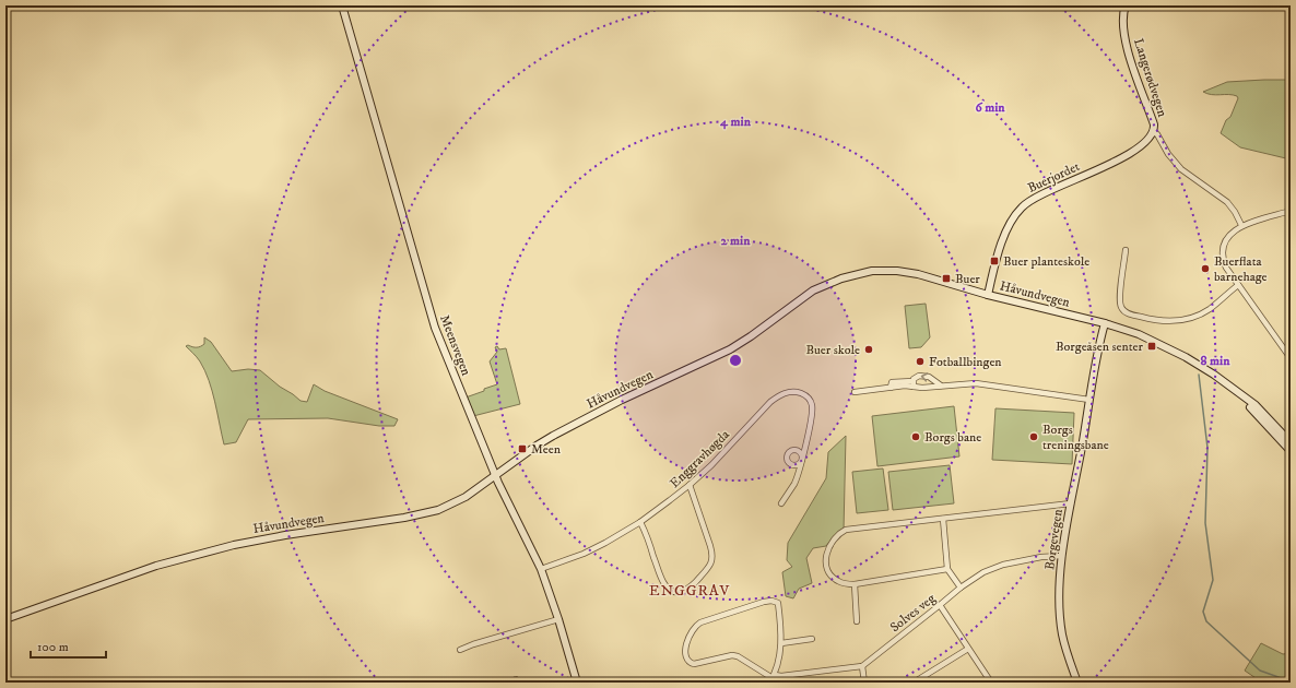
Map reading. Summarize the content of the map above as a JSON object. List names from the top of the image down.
{
  "streets": {
    "main road": [
      "Langerødvegen",
      "Buerjordet",
      "Håvundvegen",
      "Meensvegen",
      "Borgevegen"
    ],
    "street": ["Enggravhøgda", "Solves veg"]
  },
  "crossings": [
    ["Langerødvegen", "Buerjordet"],
    ["Buerjordet", "Håvundvegen"],
    ["Håvundvegen", "Meensvegen"],
    ["Håvundvegen", "Borgevegen"],
    ["Meensvegen", "Enggravhøgda"],
    ["Borgevegen", "Solves veg"]
  ],
  "districts": ["ENGGRAV"],
  "places": {
    "transit": [
      "Buer planteskole",
      "Buer",
      "Borgeåsen senter",
      "Meen"
    ],
    "other": [
      "Buerflata barnehage",
      "Buer skole",
      "Fotballbingen",
      "Borgs bane",
      "Borgs treningsbane"
    ]
  },
  "scale_bar": "100 m",
  "rings": [
    "6 min",
    "4 min",
    "2 min",
    "8 min"
  ]
}
